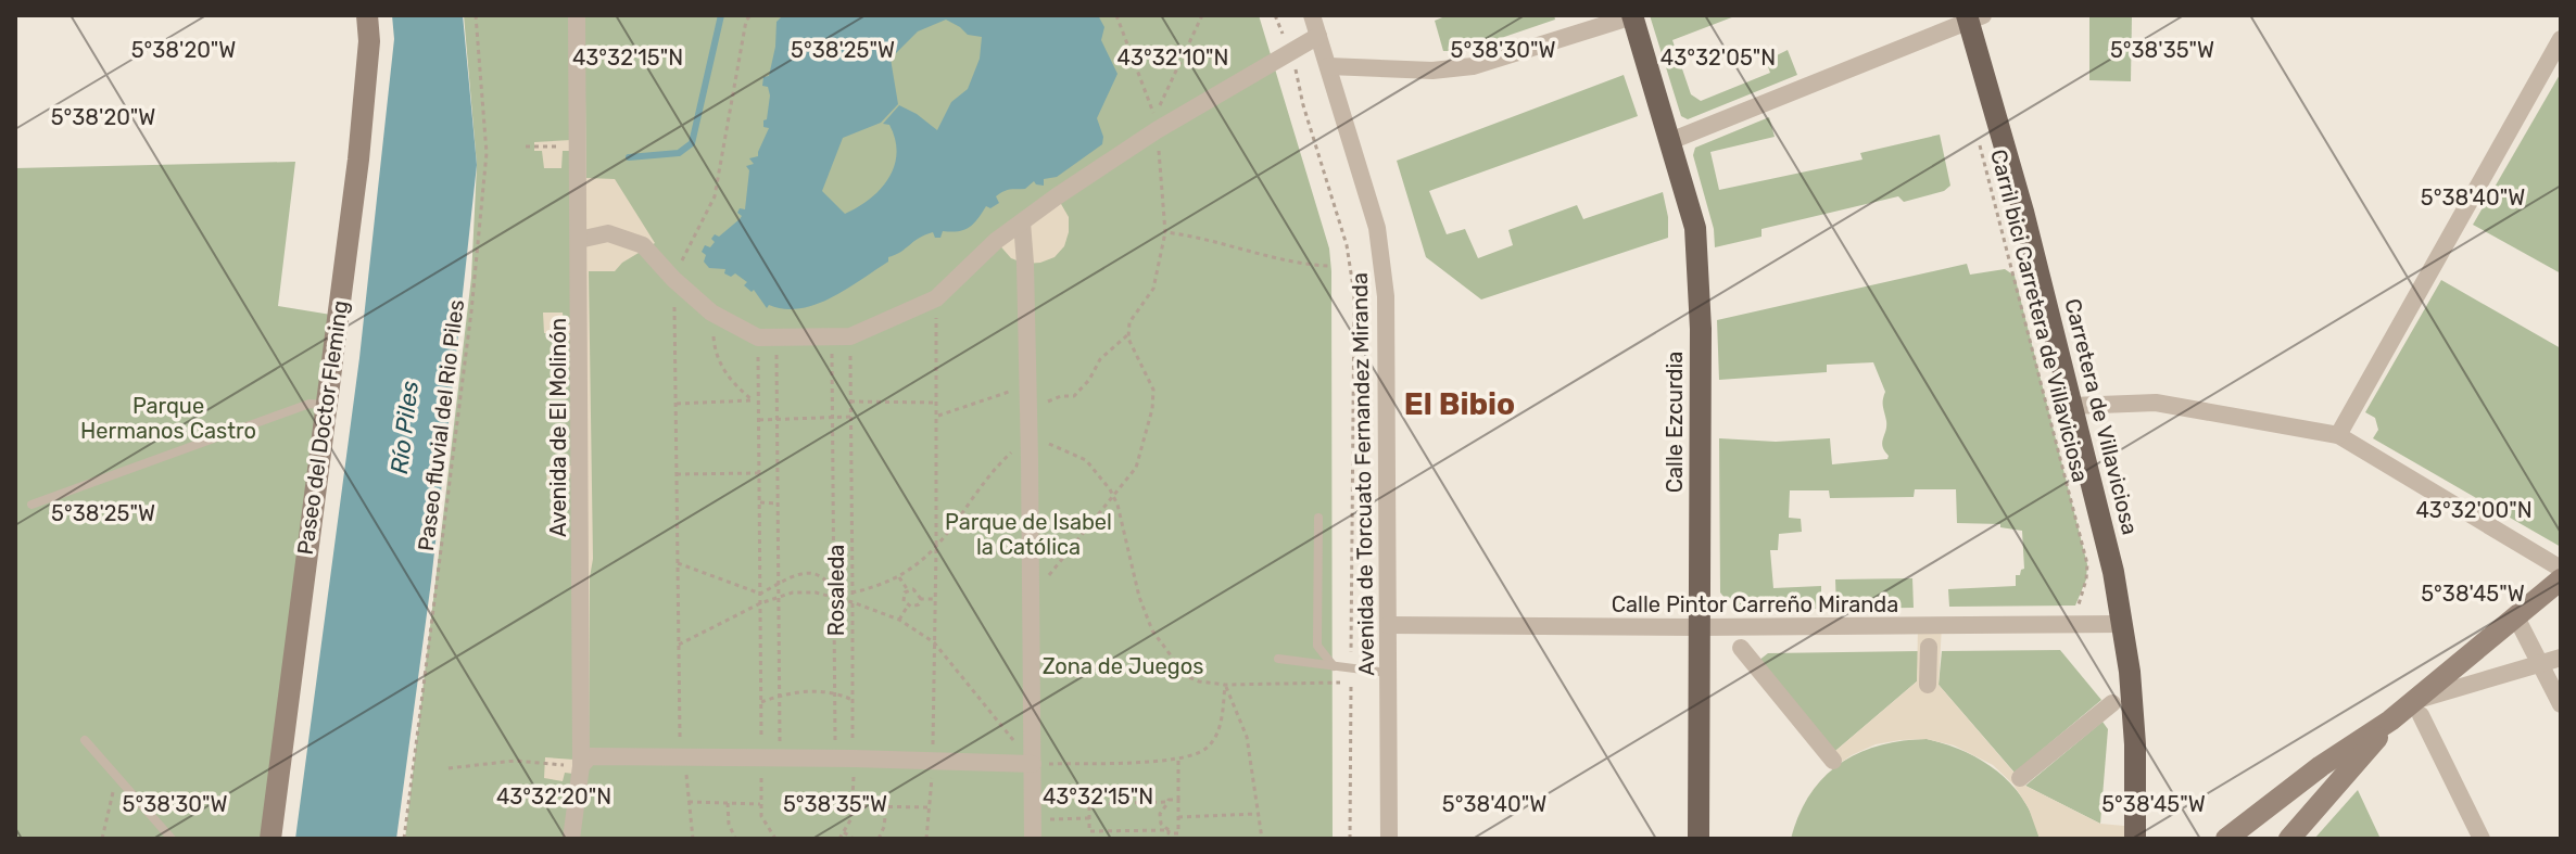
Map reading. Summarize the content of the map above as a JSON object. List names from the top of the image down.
{
  "streets": {
    "main road": ["Carretera de Villaviciosa", "Calle Ezcurdia", "Paseo del Doctor Fleming"],
    "street": ["Avenida de El Molinón", "Avenida de Torcuato Fernandez Miranda", "Calle Pintor Carreño Miranda"],
    "path": ["Carril bici Carretera de Villaviciosa", "Paseo fluvial del Rio Piles", "Rosaleda"]
  },
  "crossings": [
    ["Carril bici Carretera de Villaviciosa", "Calle Pintor Carreño Miranda"],
    ["Carretera de Villaviciosa", "Calle Pintor Carreño Miranda"],
    ["Calle Ezcurdia", "Calle Pintor Carreño Miranda"],
    ["Avenida de Torcuato Fernandez Miranda", "Calle Pintor Carreño Miranda"]
  ],
  "districts": ["El Bibio"],
  "water": ["Río Piles"],
  "parks": ["Parque Hermanos Castro", "Parque de Isabel la Católica", "Zona de Juegos"],
  "coordinates": [
    "5°38'20\"W",
    "5°38'25\"W",
    "5°38'30\"W",
    "5°38'35\"W",
    "43°32'05\"N",
    "43°32'15\"N",
    "43°32'10\"N",
    "5°38'40\"W",
    "43°32'00\"N",
    "5°38'45\"W",
    "43°32'20\"N"
  ]
}
